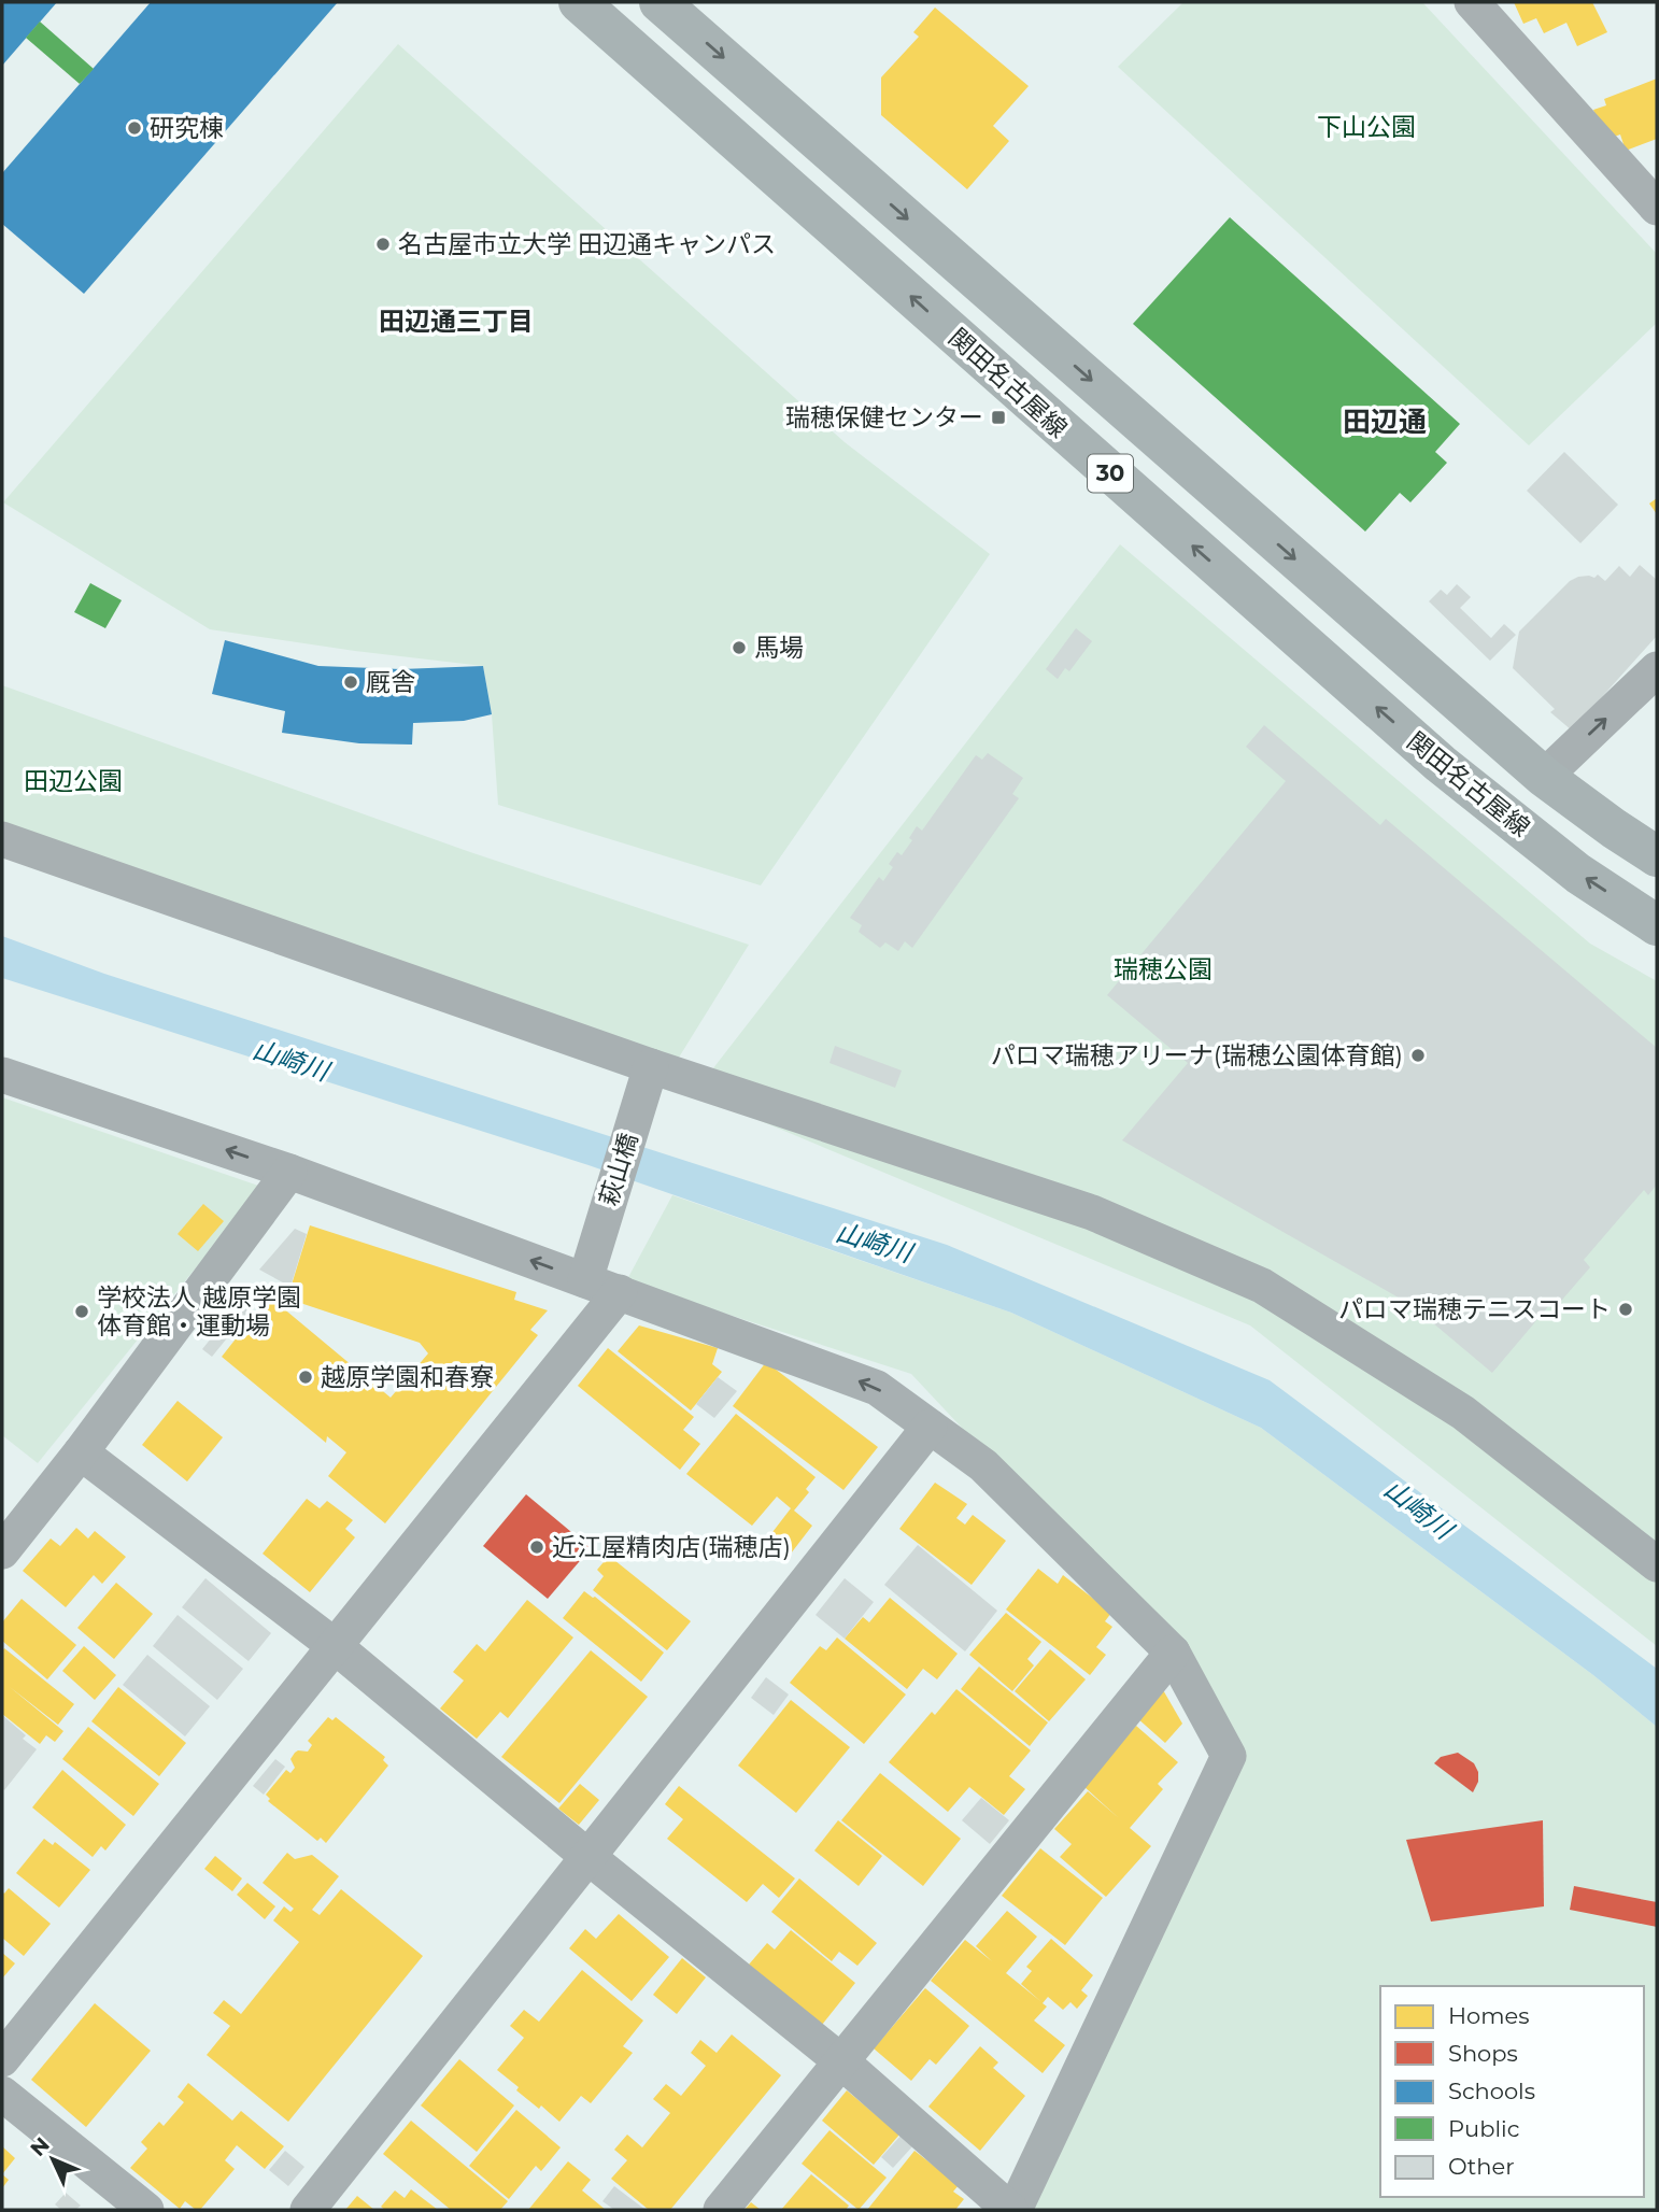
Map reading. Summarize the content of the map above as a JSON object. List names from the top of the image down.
{
  "streets": {
    "main road": ["関田名古屋線", "30"],
    "street": ["萩山橋"]
  },
  "districts": ["田辺通三丁目", "田辺通"],
  "water": ["山崎川"],
  "parks": ["下山公園", "田辺公園", "瑞穂公園"],
  "places": {
    "other": [
      "研究棟",
      "名古屋市立大学 田辺通キャンパス",
      "馬場",
      "厩舎",
      "パロマ瑞穂アリーナ(瑞穂公園体育館)",
      "パロマ瑞穂テニスコート",
      "学校法人 越原学園 体育館・運動場",
      "越原学園和春寮",
      "近江屋精肉店(瑞穂店)"
    ],
    "transit": ["瑞穂保健センター"]
  },
  "legend": [
    "Homes",
    "Shops",
    "Schools",
    "Public",
    "Other"
  ],
  "north": "top left"
}
